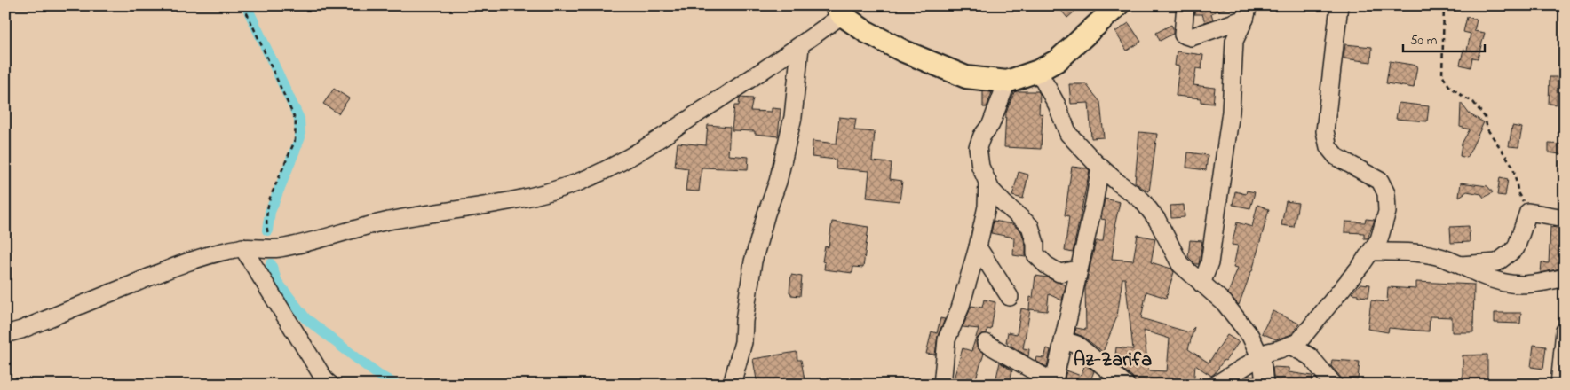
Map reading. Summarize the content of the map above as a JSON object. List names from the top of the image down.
{
  "districts": ["Az-Zarifa"],
  "scale_bar": "50 m"
}
